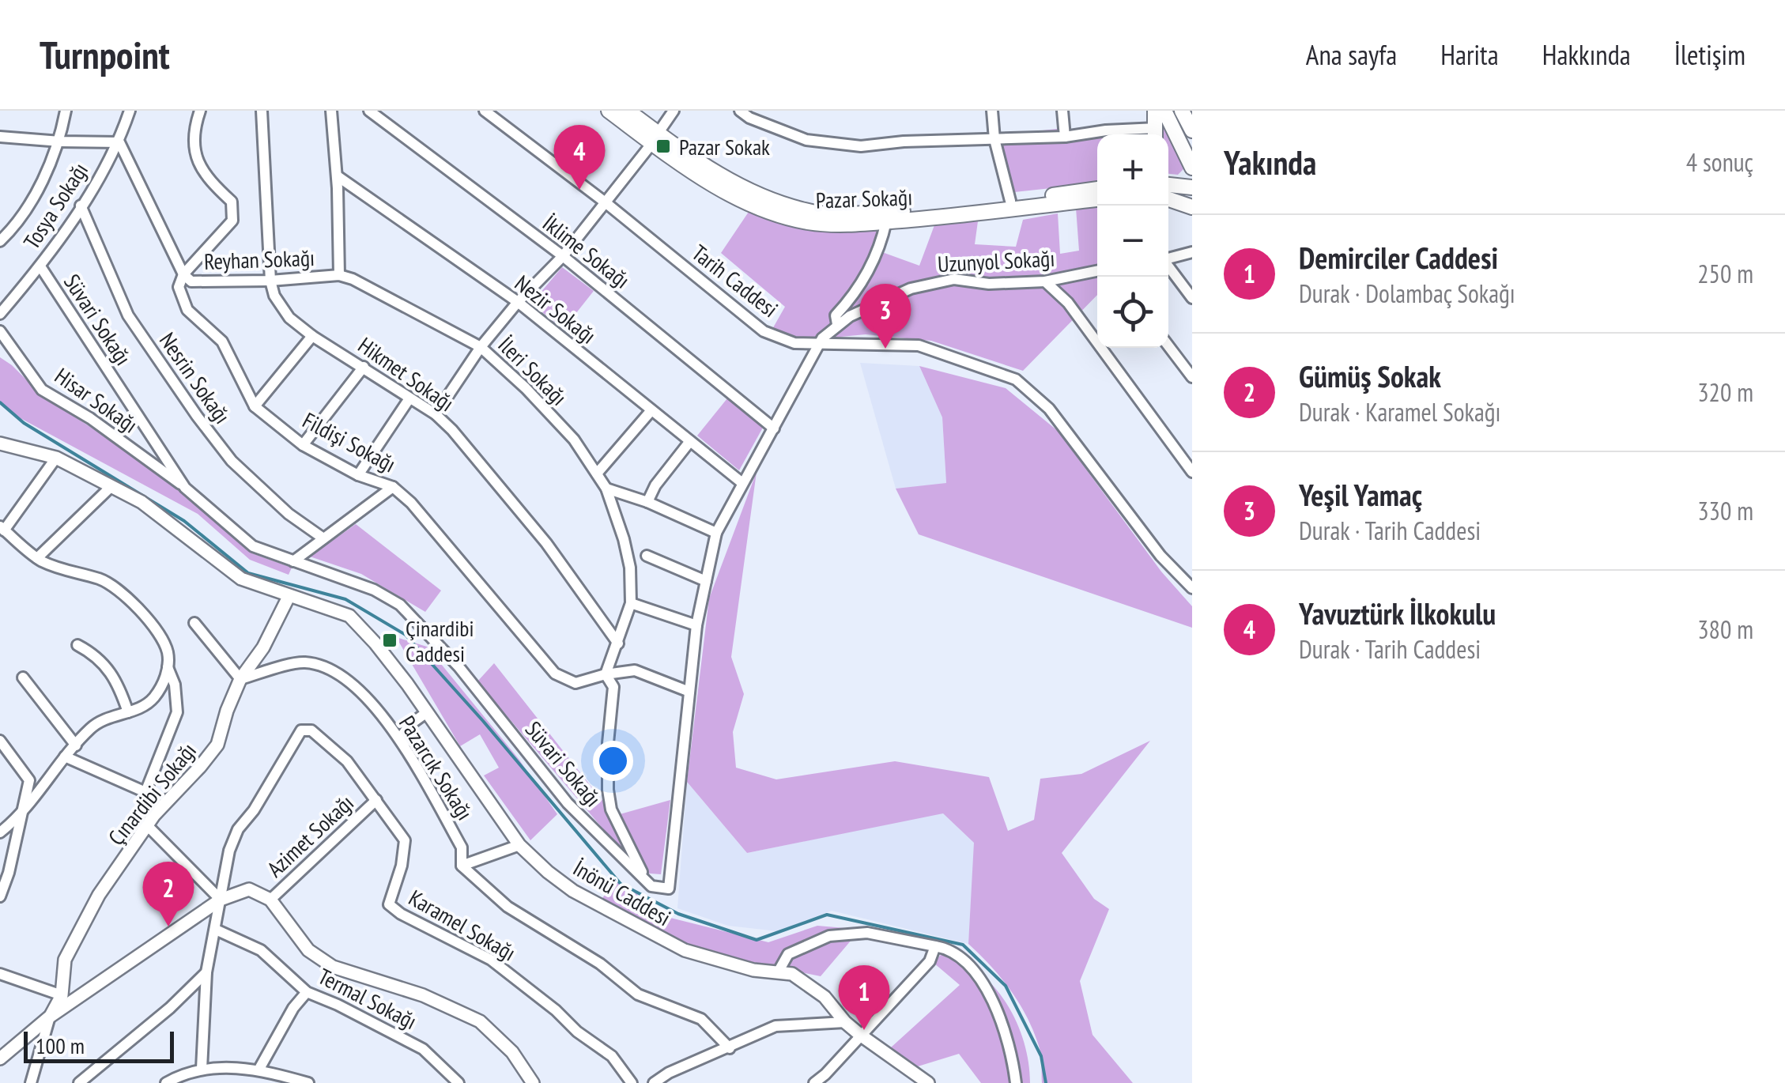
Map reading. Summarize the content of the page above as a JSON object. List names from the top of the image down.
{
  "streets": {
    "main road": ["Pazar Sokağı"],
    "street": [
      "Tosya Sokağı",
      "İklime Sokağı",
      "Reyhan Sokağı",
      "Uzunyol Sokağı",
      "Tarih Caddesi",
      "Nezir Sokağı",
      "Süvari Sokağı",
      "İleri Sokağı",
      "Hikmet Sokağı",
      "Nesrin Sokağı",
      "Hisar Sokağı",
      "Fildişi Sokağı",
      "Pazarcık Sokağı",
      "Çınardibi Sokağı",
      "Azimet Sokağı",
      "İnönü Caddesi",
      "Karamel Sokağı",
      "Termal Sokağı"
    ]
  },
  "crossings": [
    ["Tosya Sokağı", "Süvari Sokağı"],
    ["Tosya Sokağı", "Nesrin Sokağı"],
    ["Tosya Sokağı", "Fildişi Sokağı"],
    ["Reyhan Sokağı", "İleri Sokağı"],
    ["Reyhan Sokağı", "Hikmet Sokağı"],
    ["Reyhan Sokağı", "Fildişi Sokağı"],
    ["Uzunyol Sokağı", "Tarih Caddesi"],
    ["Süvari Sokağı", "Hisar Sokağı"],
    ["İleri Sokağı", "Hikmet Sokağı"],
    ["İleri Sokağı", "Fildişi Sokağı"],
    ["Pazarcık Sokağı", "Çınardibi Sokağı"],
    ["Çınardibi Sokağı", "İnönü Caddesi"],
    ["Azimet Sokağı", "Karamel Sokağı"],
    ["Karamel Sokağı", "Termal Sokağı"]
  ],
  "places": {
    "transit": ["Pazar Sokak", "Çinardibi Caddesi"]
  },
  "scale_bar": "100 m",
  "page": {
    "header": "Turnpoint",
    "nav": [
      "Ana sayfa",
      "Harita",
      "Hakkında",
      "İletişim"
    ],
    "heading": ["Yakında", "4 sonuç"],
    "pins": [
      "4",
      "3",
      "2",
      "1"
    ],
    "map_buttons": ["+", "−"],
    "list": [
      {
        "mark": "1",
        "name": "Demirciler Caddesi",
        "note": "Durak · Dolambaç Sokağı",
        "value": "250 m"
      },
      {
        "mark": "2",
        "name": "Gümüş Sokak",
        "note": "Durak · Karamel Sokağı",
        "value": "320 m"
      },
      {
        "mark": "3",
        "name": "Yeşil Yamaç",
        "note": "Durak · Tarih Caddesi",
        "value": "330 m"
      },
      {
        "mark": "4",
        "name": "Yavuztürk İlkokulu",
        "note": "Durak · Tarih Caddesi",
        "value": "380 m"
      }
    ],
    "scale": "100 m"
  }
}
